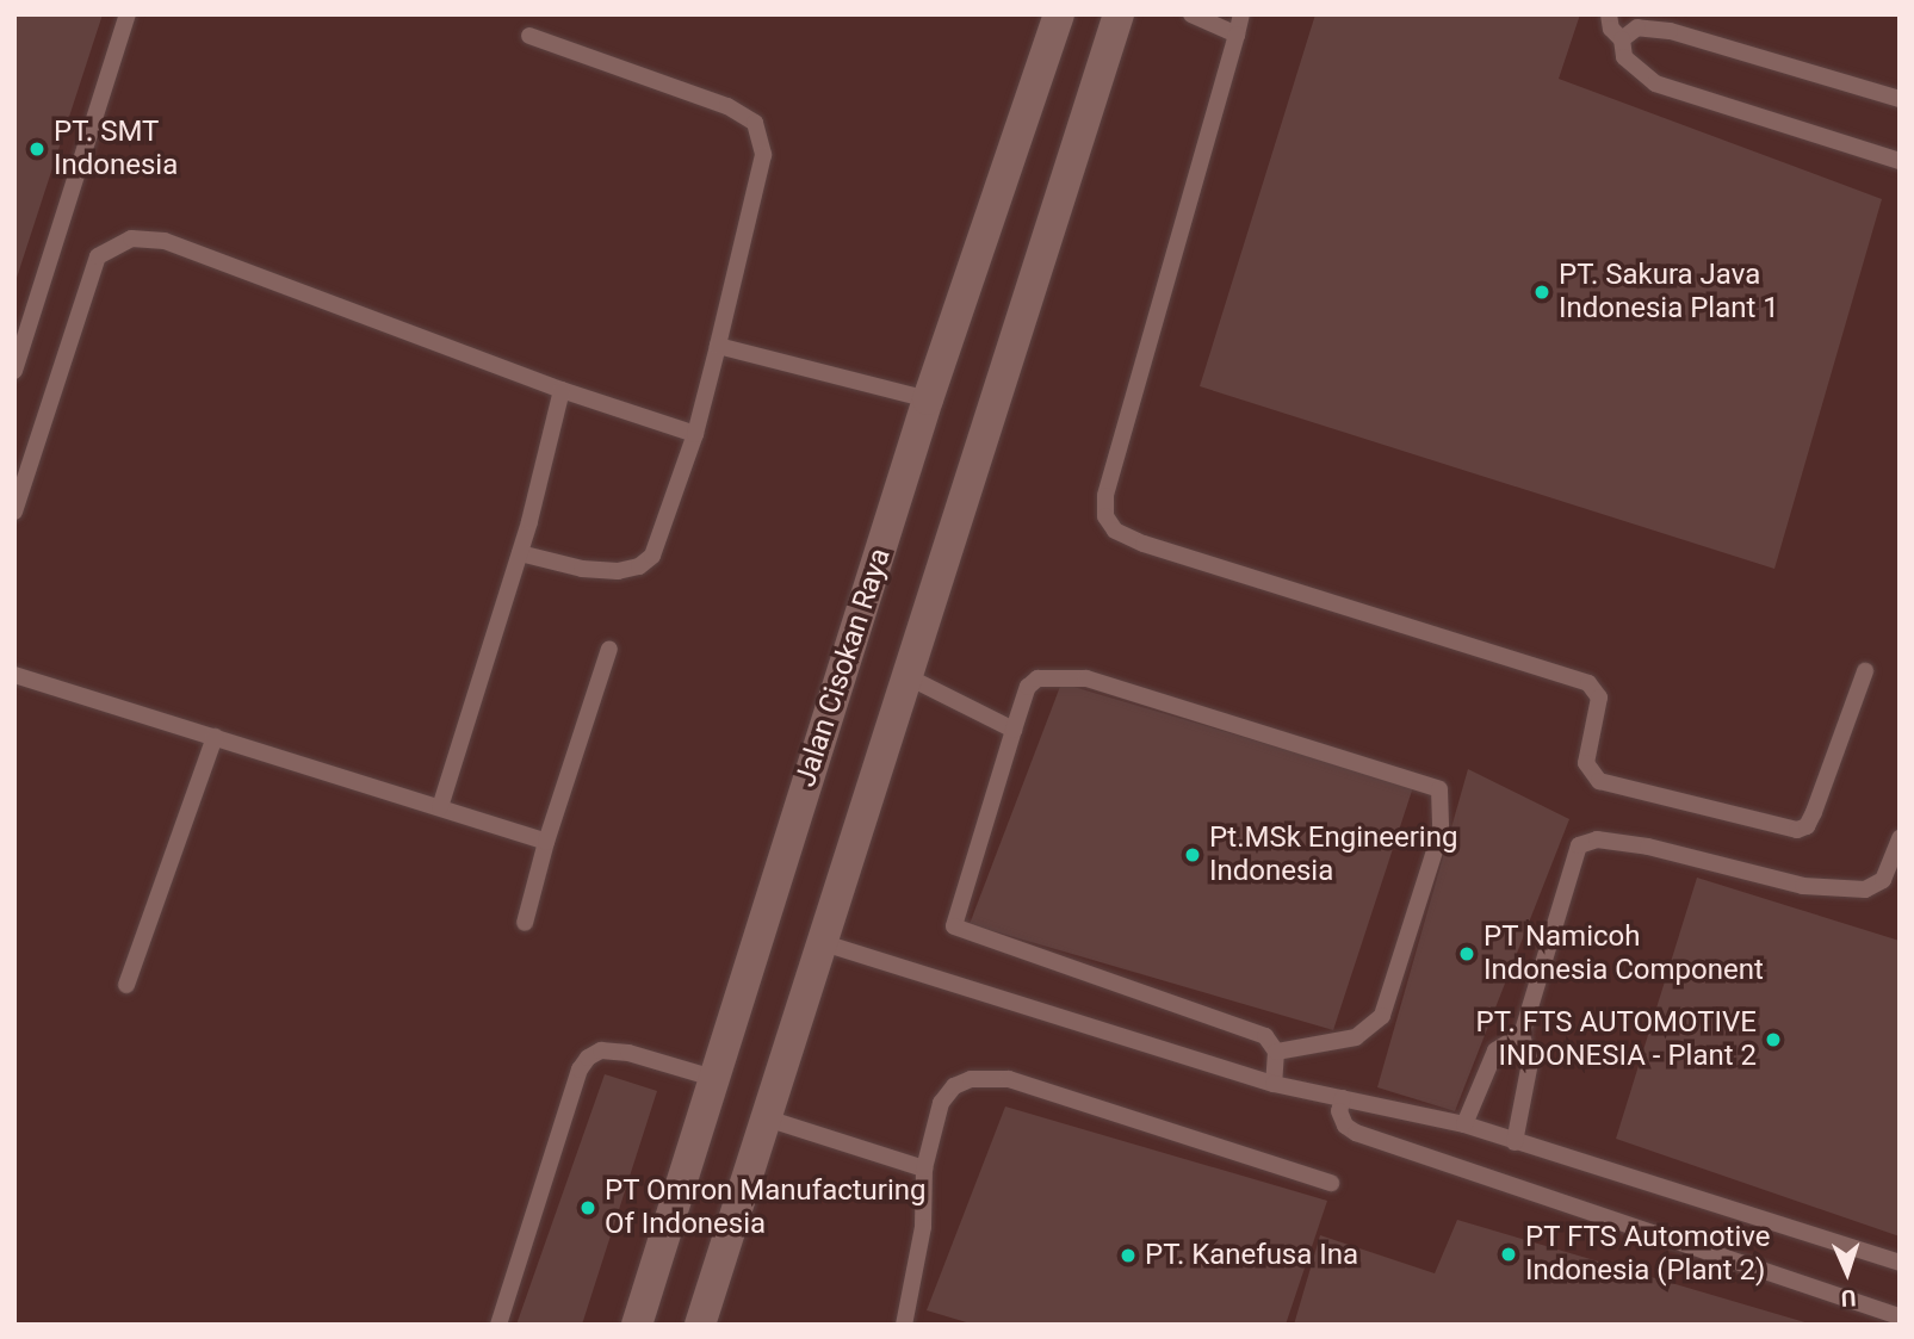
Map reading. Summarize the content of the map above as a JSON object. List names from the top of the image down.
{
  "streets": {
    "street": ["Jalan Cisokan Raya"]
  },
  "places": [
    "PT. SMT Indonesia",
    "PT. Sakura Java Indonesia Plant 1",
    "Pt.MSk Engineering Indonesia",
    "PT Namicoh Indonesia Component",
    "PT. FTS AUTOMOTIVE INDONESIA - Plant 2",
    "PT Omron Manufacturing Of Indonesia",
    "PT FTS Automotive Indonesia (Plant 2)",
    "PT. Kanefusa Ina"
  ],
  "north": "bottom"
}
